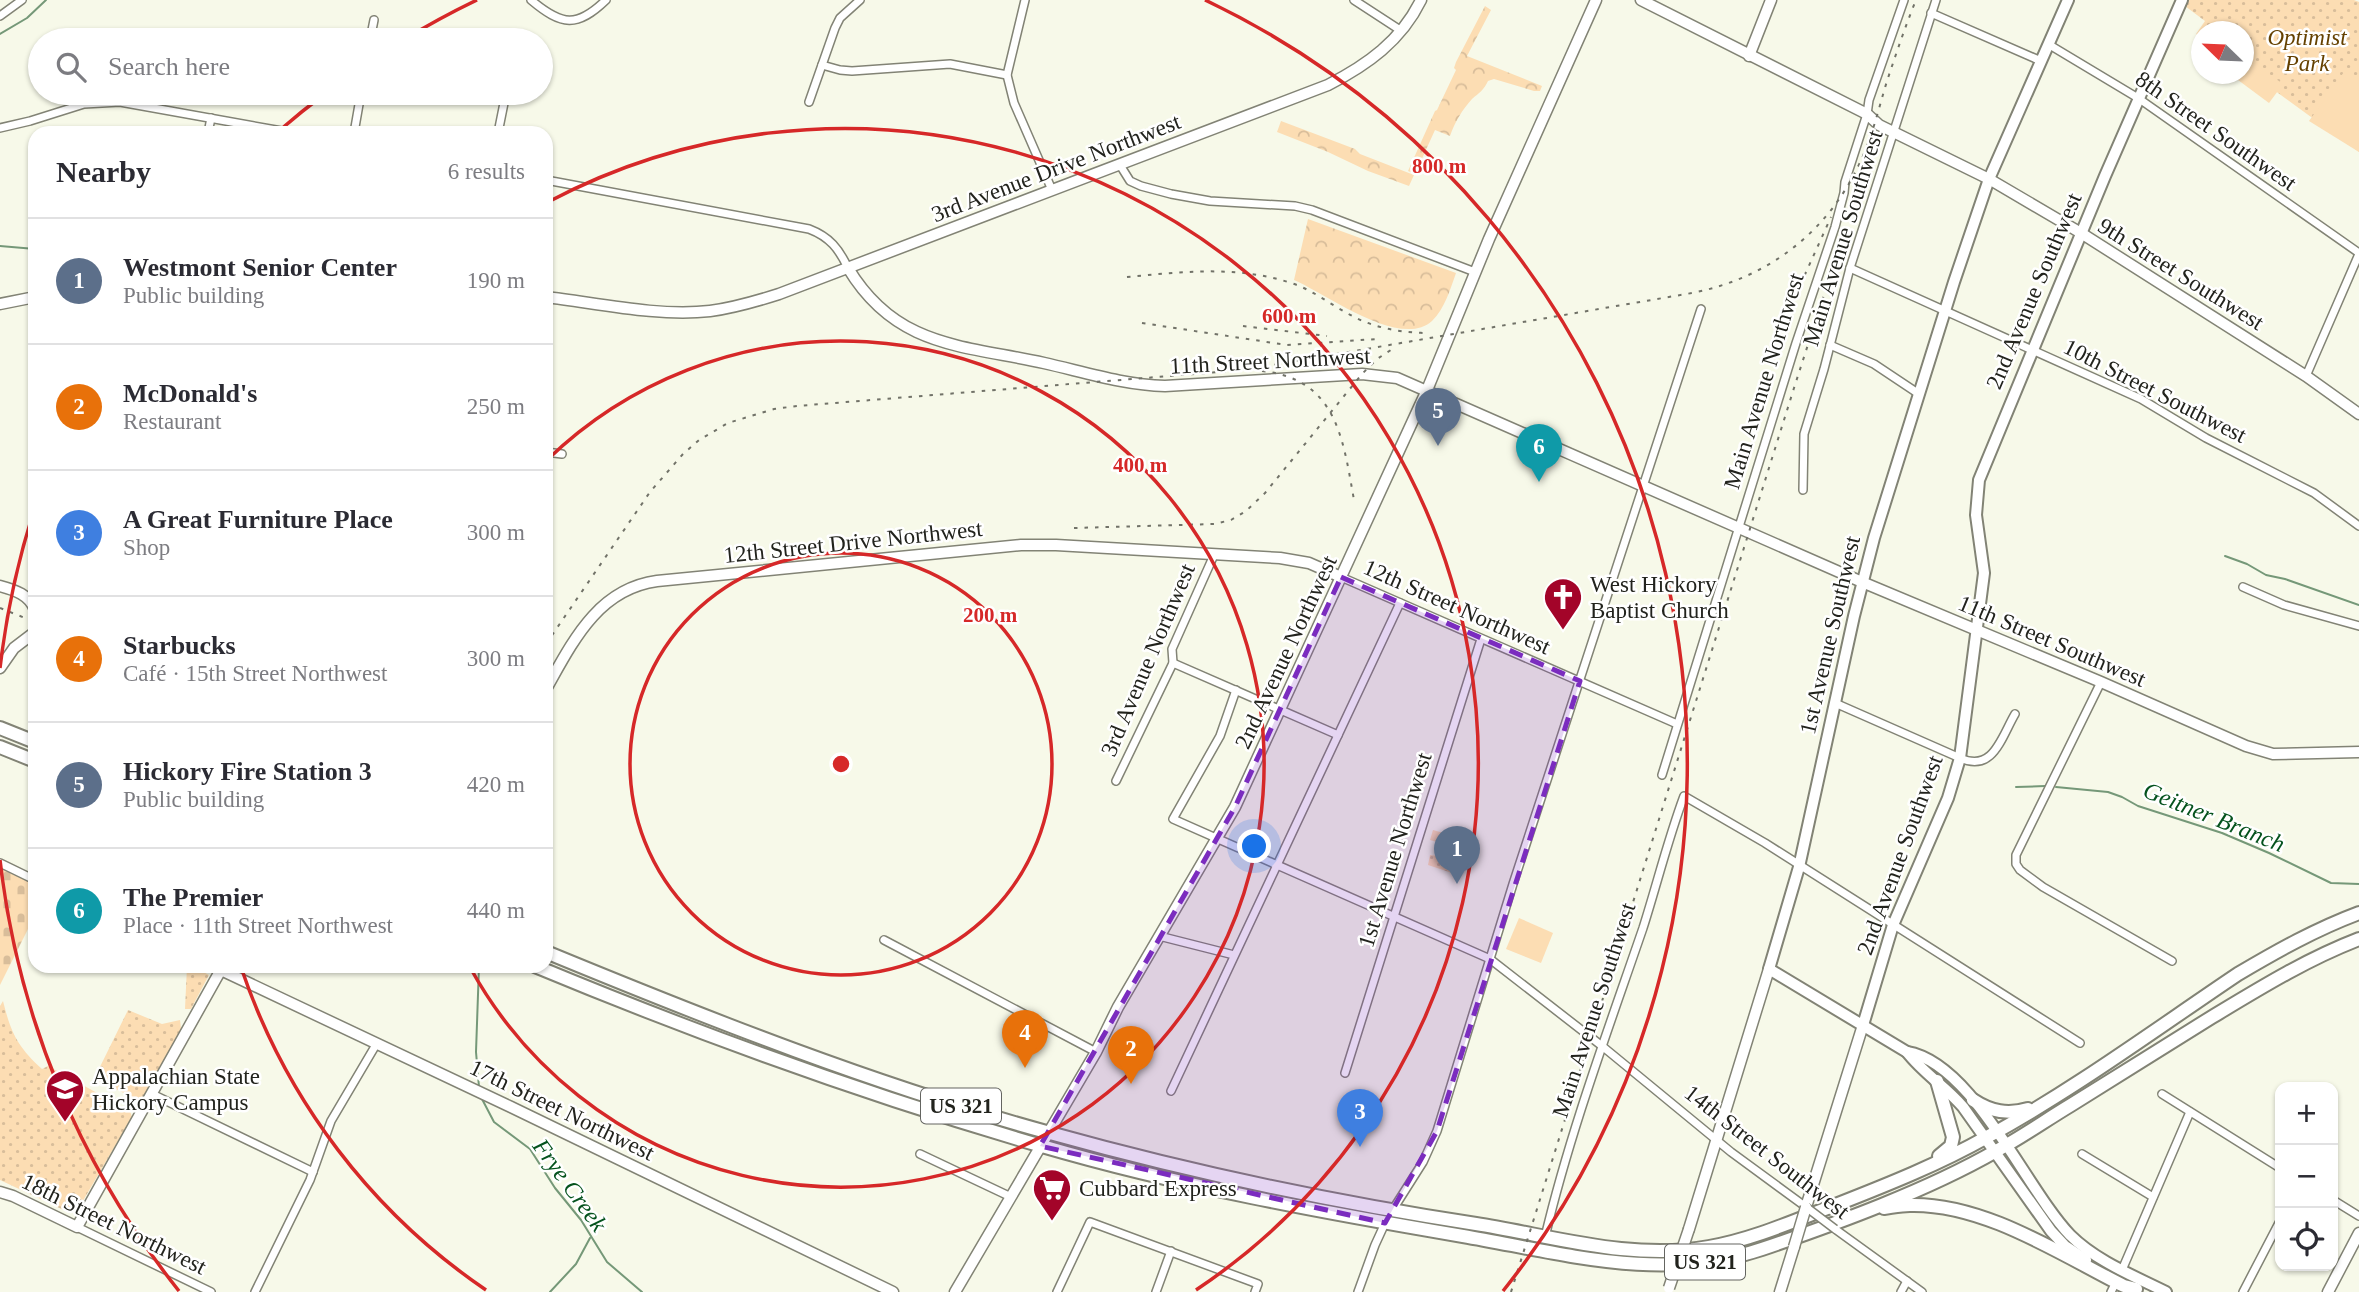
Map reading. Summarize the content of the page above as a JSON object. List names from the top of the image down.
{
  "streets": {
    "highway": ["US 321"],
    "main road": ["2nd Avenue Southwest", "1st Avenue Southwest"],
    "street": [
      "8th Street Southwest",
      "3rd Avenue Drive Northwest",
      "Main Avenue Southwest",
      "9th Street Southwest",
      "11th Street Northwest",
      "Main Avenue Northwest",
      "10th Street Southwest",
      "12th Street Drive Northwest",
      "12th Street Northwest",
      "11th Street Southwest",
      "2nd Avenue Northwest",
      "3rd Avenue Northwest",
      "1st Avenue Northwest",
      "17th Street Northwest",
      "14th Street Southwest",
      "18th Street Northwest"
    ]
  },
  "crossings": [
    ["8th Street Southwest", "2nd Avenue Southwest"],
    ["8th Street Southwest", "1st Avenue Southwest"],
    ["3rd Avenue Drive Northwest", "11th Street Northwest"],
    ["Main Avenue Southwest", "9th Street Southwest"],
    ["Main Avenue Southwest", "10th Street Southwest"],
    ["Main Avenue Southwest", "1st Avenue Southwest"],
    ["Main Avenue Southwest", "US 321"],
    ["Main Avenue Southwest", "14th Street Southwest"],
    ["9th Street Southwest", "2nd Avenue Southwest"],
    ["9th Street Southwest", "Main Avenue Northwest"],
    ["9th Street Southwest", "1st Avenue Southwest"],
    ["2nd Avenue Southwest", "10th Street Southwest"],
    ["2nd Avenue Southwest", "11th Street Southwest"],
    ["2nd Avenue Southwest", "14th Street Southwest"],
    ["11th Street Northwest", "Main Avenue Northwest"],
    ["11th Street Northwest", "11th Street Southwest"],
    ["11th Street Northwest", "2nd Avenue Northwest"],
    ["Main Avenue Northwest", "12th Street Northwest"],
    ["Main Avenue Northwest", "11th Street Southwest"],
    ["10th Street Southwest", "1st Avenue Southwest"],
    ["12th Street Drive Northwest", "12th Street Northwest"],
    ["12th Street Drive Northwest", "3rd Avenue Northwest"],
    ["12th Street Northwest", "2nd Avenue Northwest"],
    ["12th Street Northwest", "3rd Avenue Northwest"],
    ["12th Street Northwest", "1st Avenue Northwest"],
    ["1st Avenue Southwest", "11th Street Southwest"],
    ["1st Avenue Southwest", "14th Street Southwest"],
    ["2nd Avenue Northwest", "US 321"],
    ["2nd Avenue Northwest", "14th Street Southwest"],
    ["1st Avenue Northwest", "14th Street Southwest"]
  ],
  "water": ["Geitner Branch", "Frye Creek"],
  "parks": ["Optimist Park"],
  "places": {
    "church": ["West Hickory Baptist Church"],
    "school or university": ["Appalachian State Hickory Campus"],
    "supermarket": ["Cubbard Express"]
  },
  "north": "top left",
  "page": {
    "search": "Search here",
    "heading": ["Nearby", "6 results"],
    "list": [
      {
        "mark": "1",
        "name": "Westmont Senior Center",
        "note": "Public building",
        "value": "190 m"
      },
      {
        "mark": "2",
        "name": "McDonald's",
        "note": "Restaurant",
        "value": "250 m"
      },
      {
        "mark": "3",
        "name": "A Great Furniture Place",
        "note": "Shop",
        "value": "300 m"
      },
      {
        "mark": "4",
        "name": "Starbucks",
        "note": "Café · 15th Street Northwest",
        "value": "300 m"
      },
      {
        "mark": "5",
        "name": "Hickory Fire Station 3",
        "note": "Public building",
        "value": "420 m"
      },
      {
        "mark": "6",
        "name": "The Premier",
        "note": "Place · 11th Street Northwest",
        "value": "440 m"
      }
    ],
    "pins": [
      "5",
      "6",
      "1",
      "4",
      "2",
      "3"
    ],
    "map_buttons": ["+", "−"]
  },
  "rings": [
    "800 m",
    "600 m",
    "400 m",
    "200 m"
  ]
}
